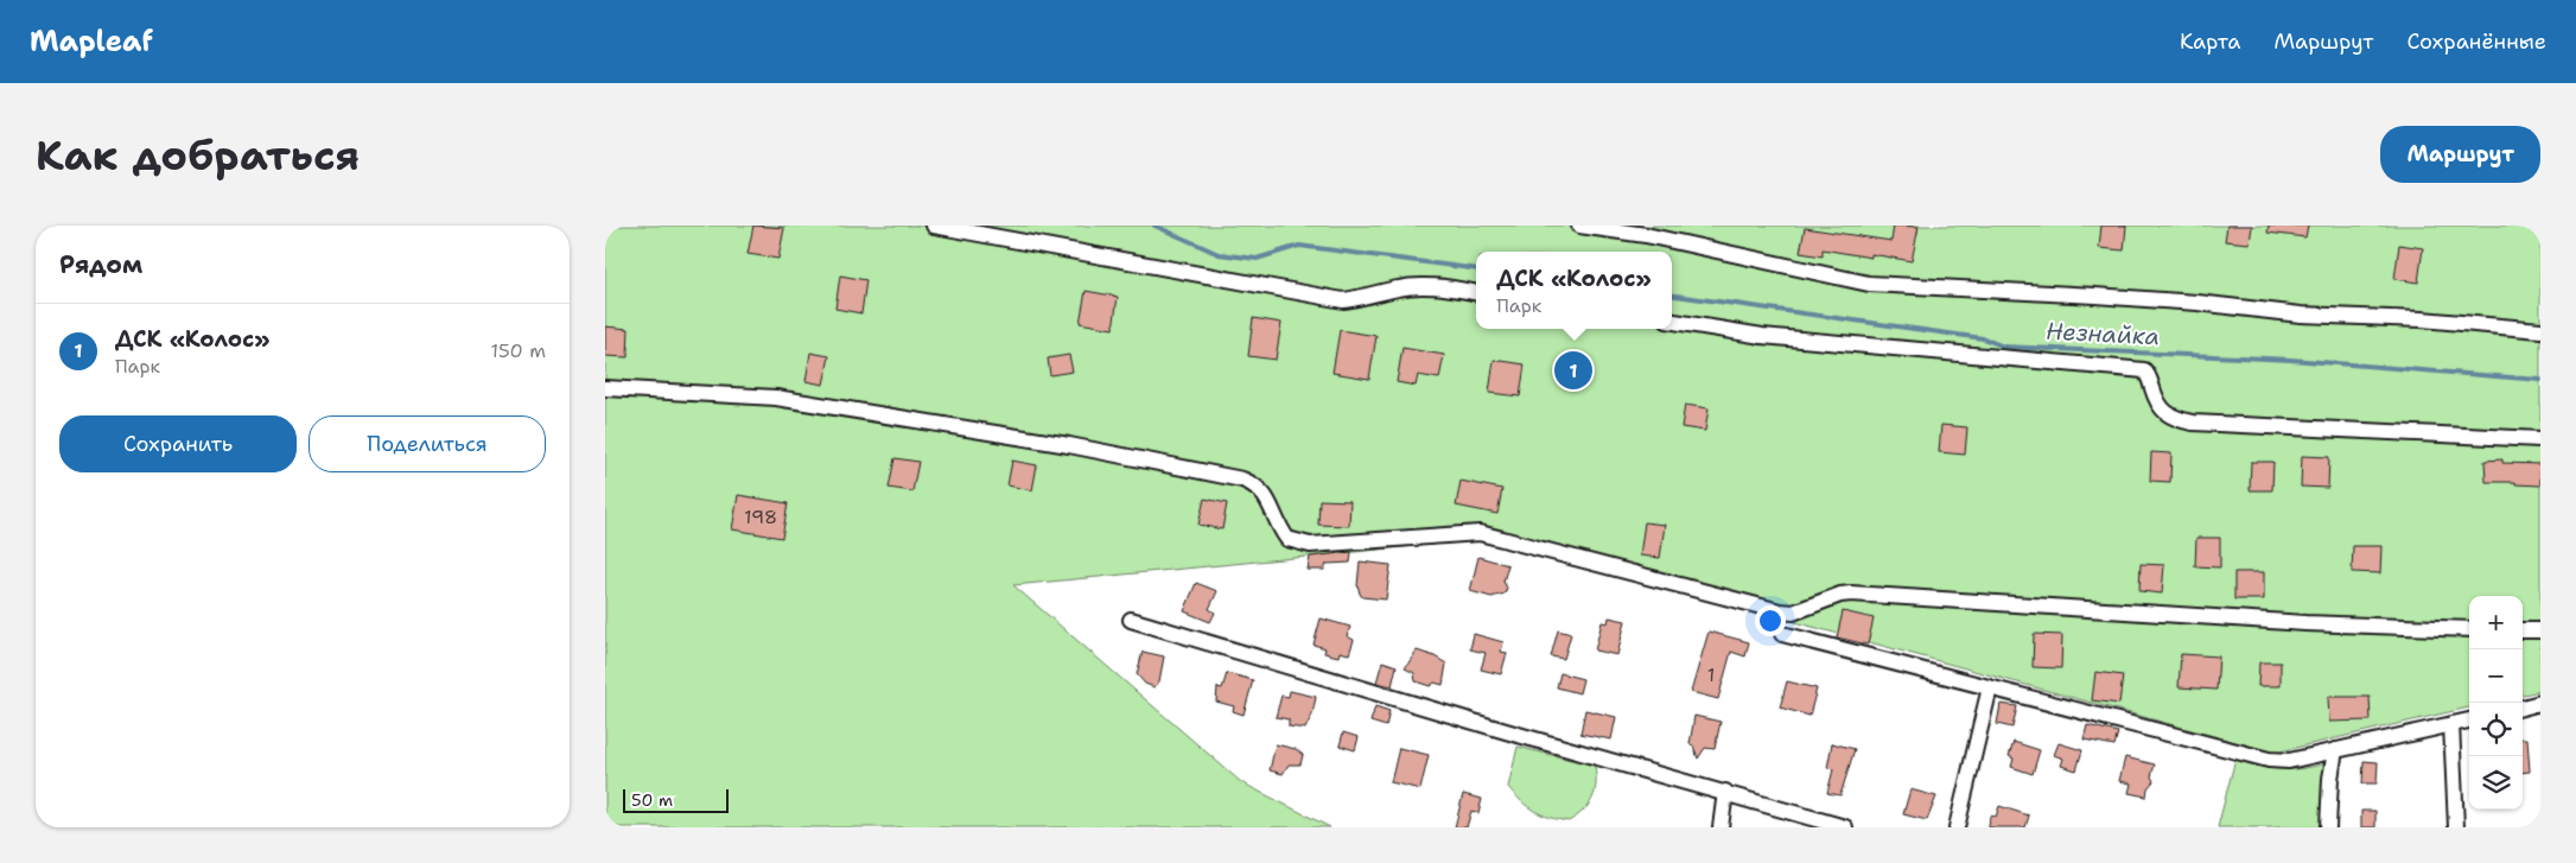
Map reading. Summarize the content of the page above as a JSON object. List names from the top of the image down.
{
  "water": ["Незнайка"],
  "house_numbers": ["198", "1"],
  "scale_bar": "50 m",
  "page": {
    "header": "Mapleaf",
    "nav": ["Карта", "Маршрут", "Сохранённые"],
    "buttons": [
      "Маршрут",
      ["Сохранить", "Поделиться"]
    ],
    "title": "Как добраться",
    "heading": "Рядом",
    "popup": ["ДСК «Колос»", "Парк"],
    "list": [
      {
        "mark": "1",
        "name": "ДСК «Колос»",
        "note": "Парк",
        "value": "150 m"
      }
    ],
    "pins": "1",
    "map_buttons": ["+", "−"],
    "scale": "50 m"
  }
}
